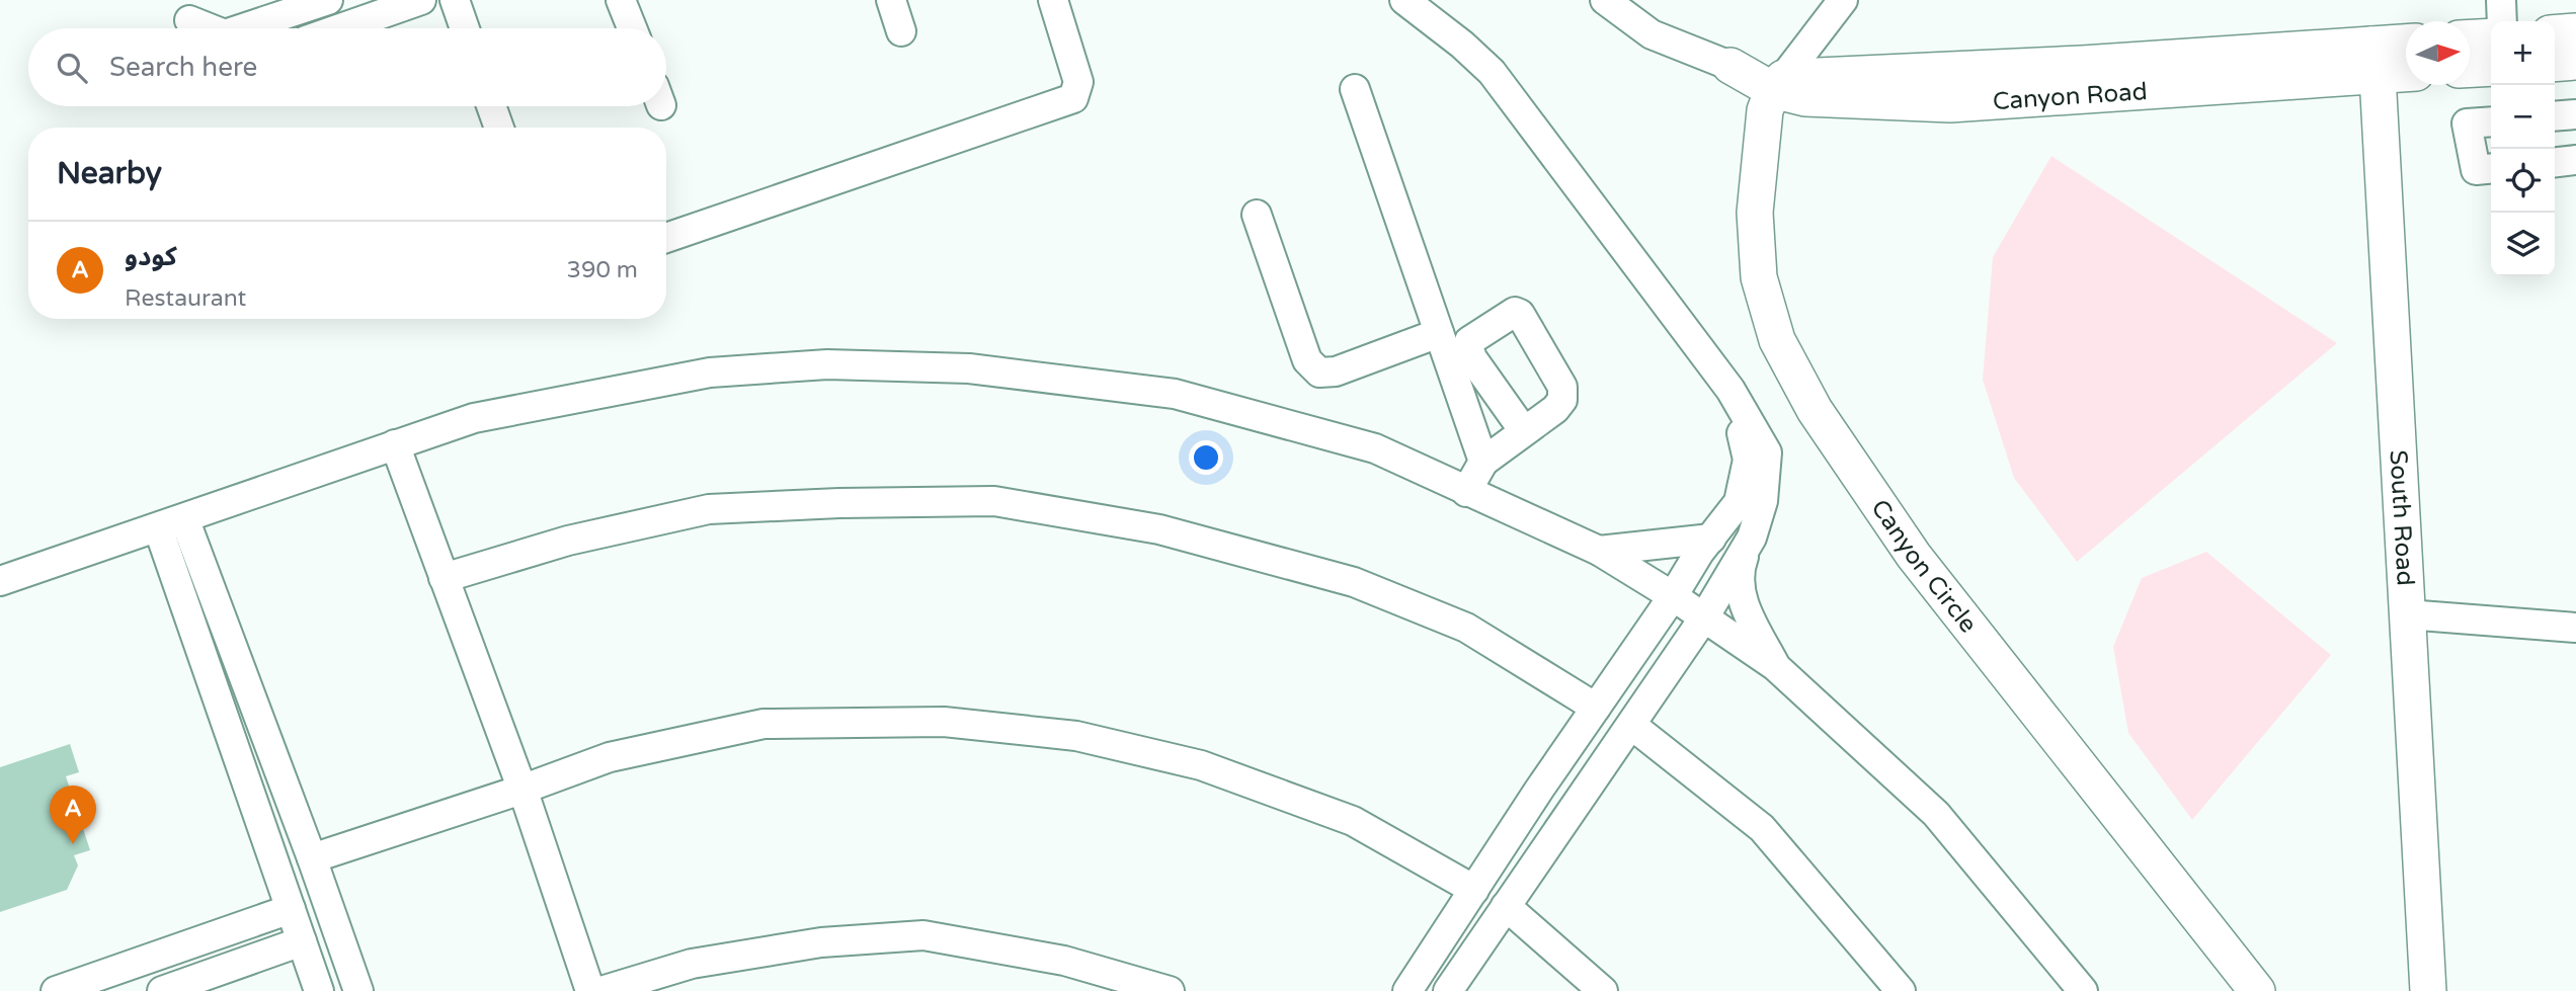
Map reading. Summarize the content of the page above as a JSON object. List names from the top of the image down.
{
  "streets": {
    "main road": ["Canyon Road", "South Road", "Canyon Circle"]
  },
  "crossings": [
    ["Canyon Road", "South Road"],
    ["Canyon Road", "Canyon Circle"]
  ],
  "north": "right",
  "page": {
    "map_buttons": ["+", "−"],
    "search": "Search here",
    "heading": "Nearby",
    "list": [
      {
        "mark": "A",
        "name": "كودو",
        "note": "Restaurant",
        "value": "390 m"
      }
    ],
    "pins": "A"
  }
}
